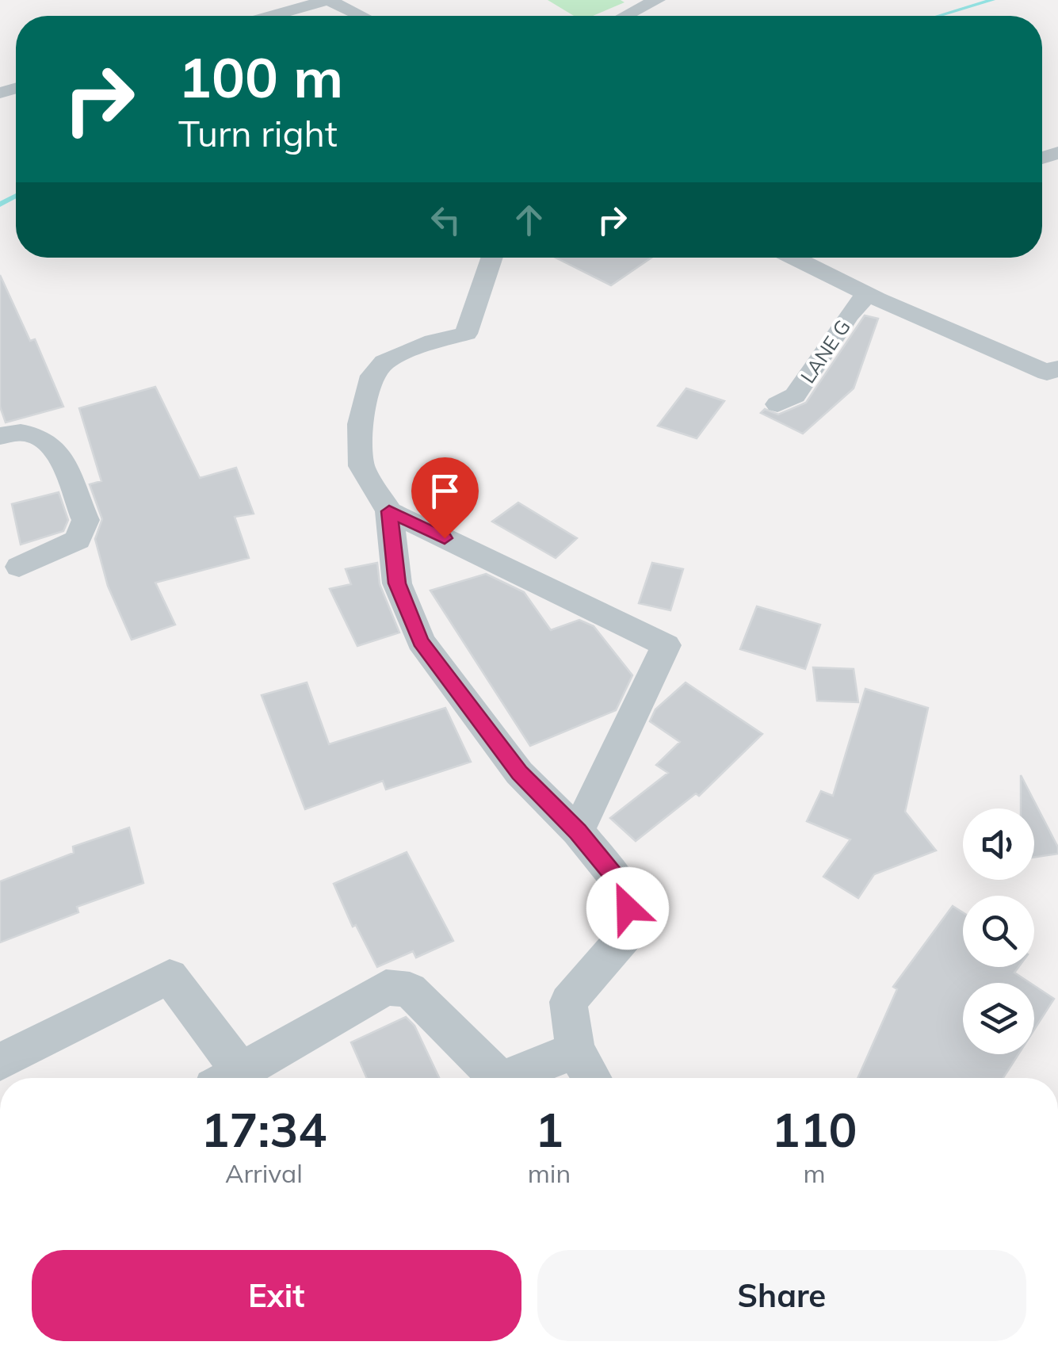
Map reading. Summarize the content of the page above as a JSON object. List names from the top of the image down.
{
  "streets": {
    "street": ["LANE G"]
  },
  "page": {
    "turn": ["100 m", "Turn right"],
    "eta": [
      "17:34",
      "Arrival",
      "1",
      "min",
      "110",
      "m"
    ],
    "buttons": ["Exit", "Share"]
  }
}
